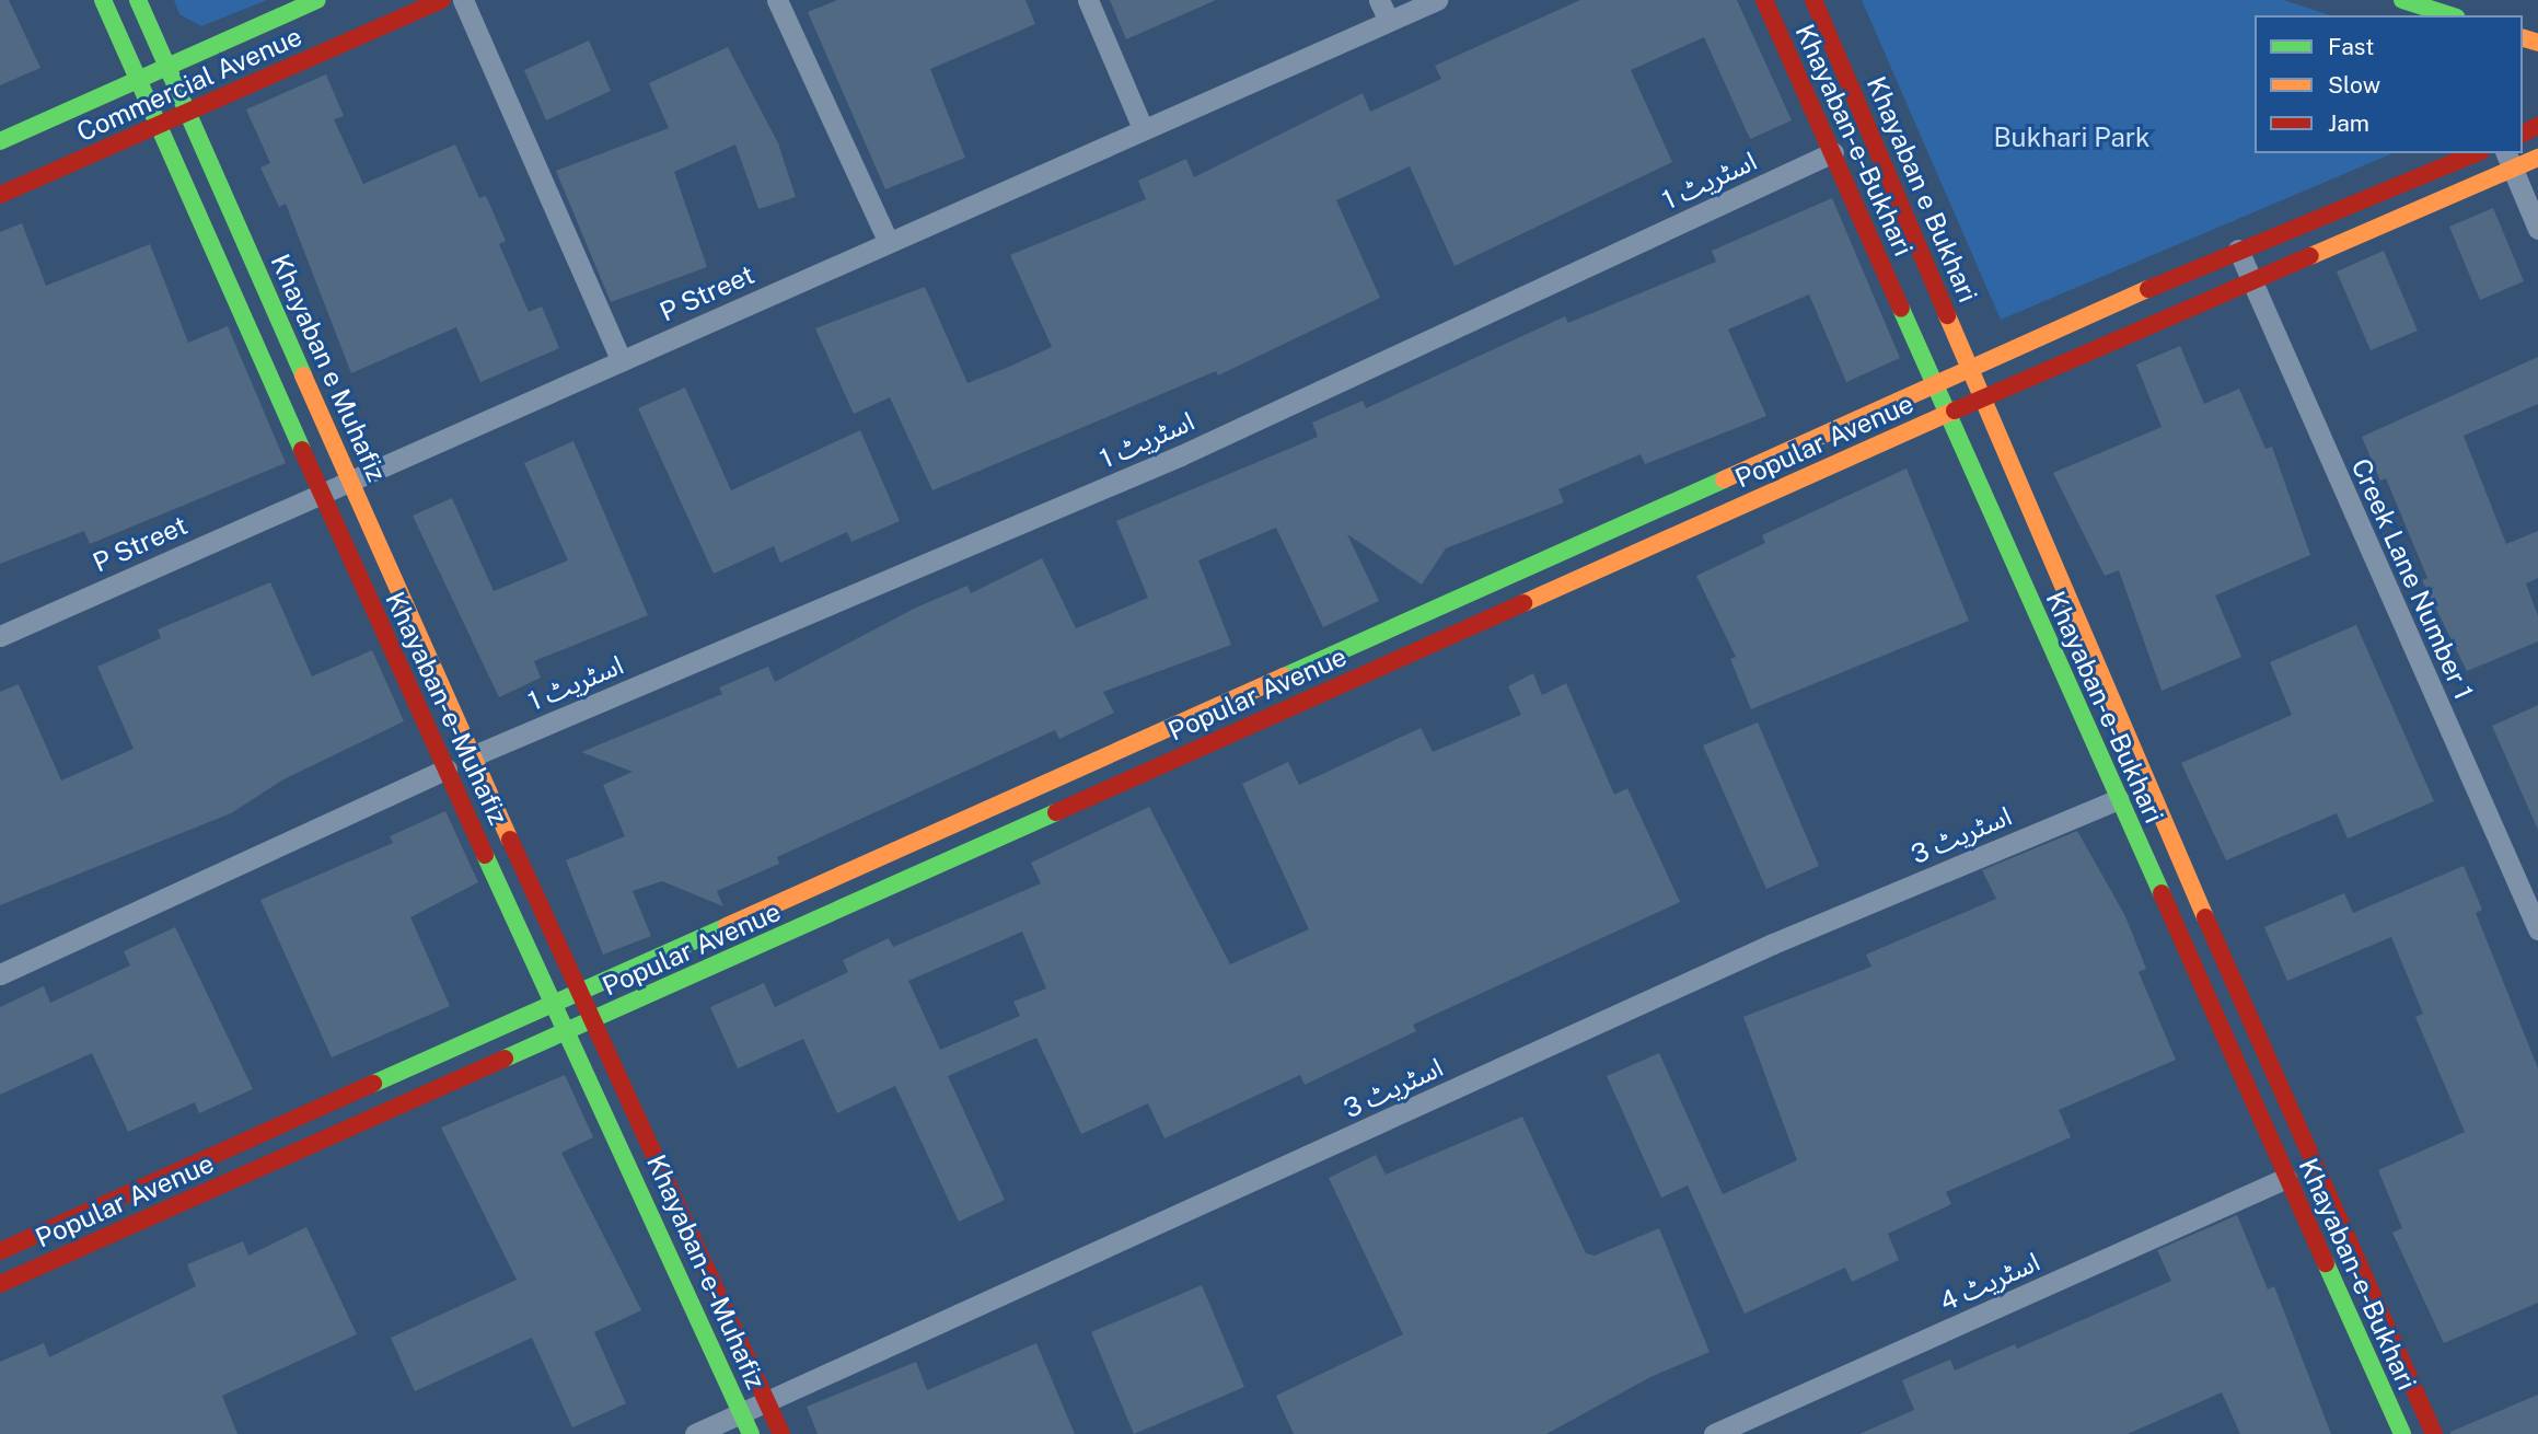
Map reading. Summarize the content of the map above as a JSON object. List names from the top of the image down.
{
  "streets": {
    "street": [
      "Commercial Avenue",
      "Khayaban-e-Bukhari",
      "اسٹریٹ 1",
      "Khayaban e Bukhari",
      "P Street",
      "Khayaban e Muhafiz",
      "Popular Avenue",
      "Creek Lane Number 1",
      "Khayaban-e-Muhafiz",
      "اسٹریٹ 3",
      "اسٹریٹ 4"
    ]
  },
  "crossings": [
    ["Commercial Avenue", "Khayaban e Muhafiz"],
    ["Commercial Avenue", "Khayaban-e-Muhafiz"],
    ["Khayaban-e-Bukhari", "اسٹریٹ 1"],
    ["Khayaban-e-Bukhari", "Khayaban e Bukhari"],
    ["Khayaban-e-Bukhari", "Popular Avenue"],
    ["Khayaban-e-Bukhari", "اسٹریٹ 3"],
    ["Khayaban-e-Bukhari", "اسٹریٹ 4"],
    ["اسٹریٹ 1", "Khayaban e Muhafiz"],
    ["اسٹریٹ 1", "Khayaban-e-Muhafiz"],
    ["Khayaban e Bukhari", "Popular Avenue"],
    ["P Street", "Khayaban e Muhafiz"],
    ["P Street", "Khayaban-e-Muhafiz"],
    ["Khayaban e Muhafiz", "Khayaban-e-Muhafiz"],
    ["Popular Avenue", "Creek Lane Number 1"],
    ["Popular Avenue", "Khayaban-e-Muhafiz"],
    ["Khayaban-e-Muhafiz", "اسٹریٹ 3"]
  ],
  "parks": ["Bukhari Park"],
  "legend": ["Fast", "Slow", "Jam"]
}
